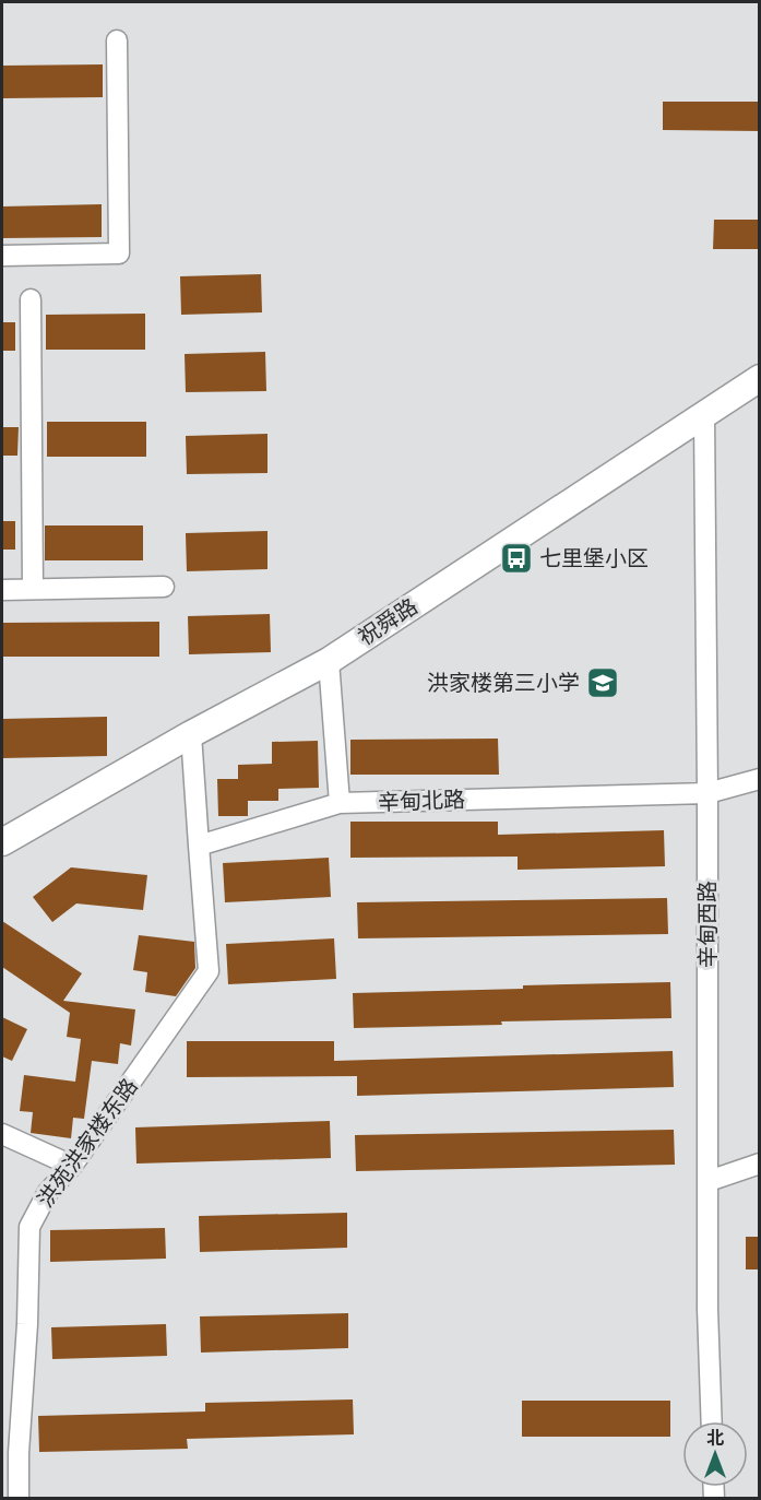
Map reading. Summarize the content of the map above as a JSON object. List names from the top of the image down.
{
  "streets": {
    "main road": ["祝舜路"],
    "street": ["辛甸北路", "辛甸西路", "洪苑洪家楼东路"]
  },
  "crossings": [
    ["祝舜路", "辛甸西路"],
    ["辛甸北路", "辛甸西路"],
    ["辛甸北路", "洪苑洪家楼东路"]
  ],
  "places": {
    "bus stop": ["七里堡小区"],
    "school or university": ["洪家楼第三小学"]
  },
  "north": "top"
}
